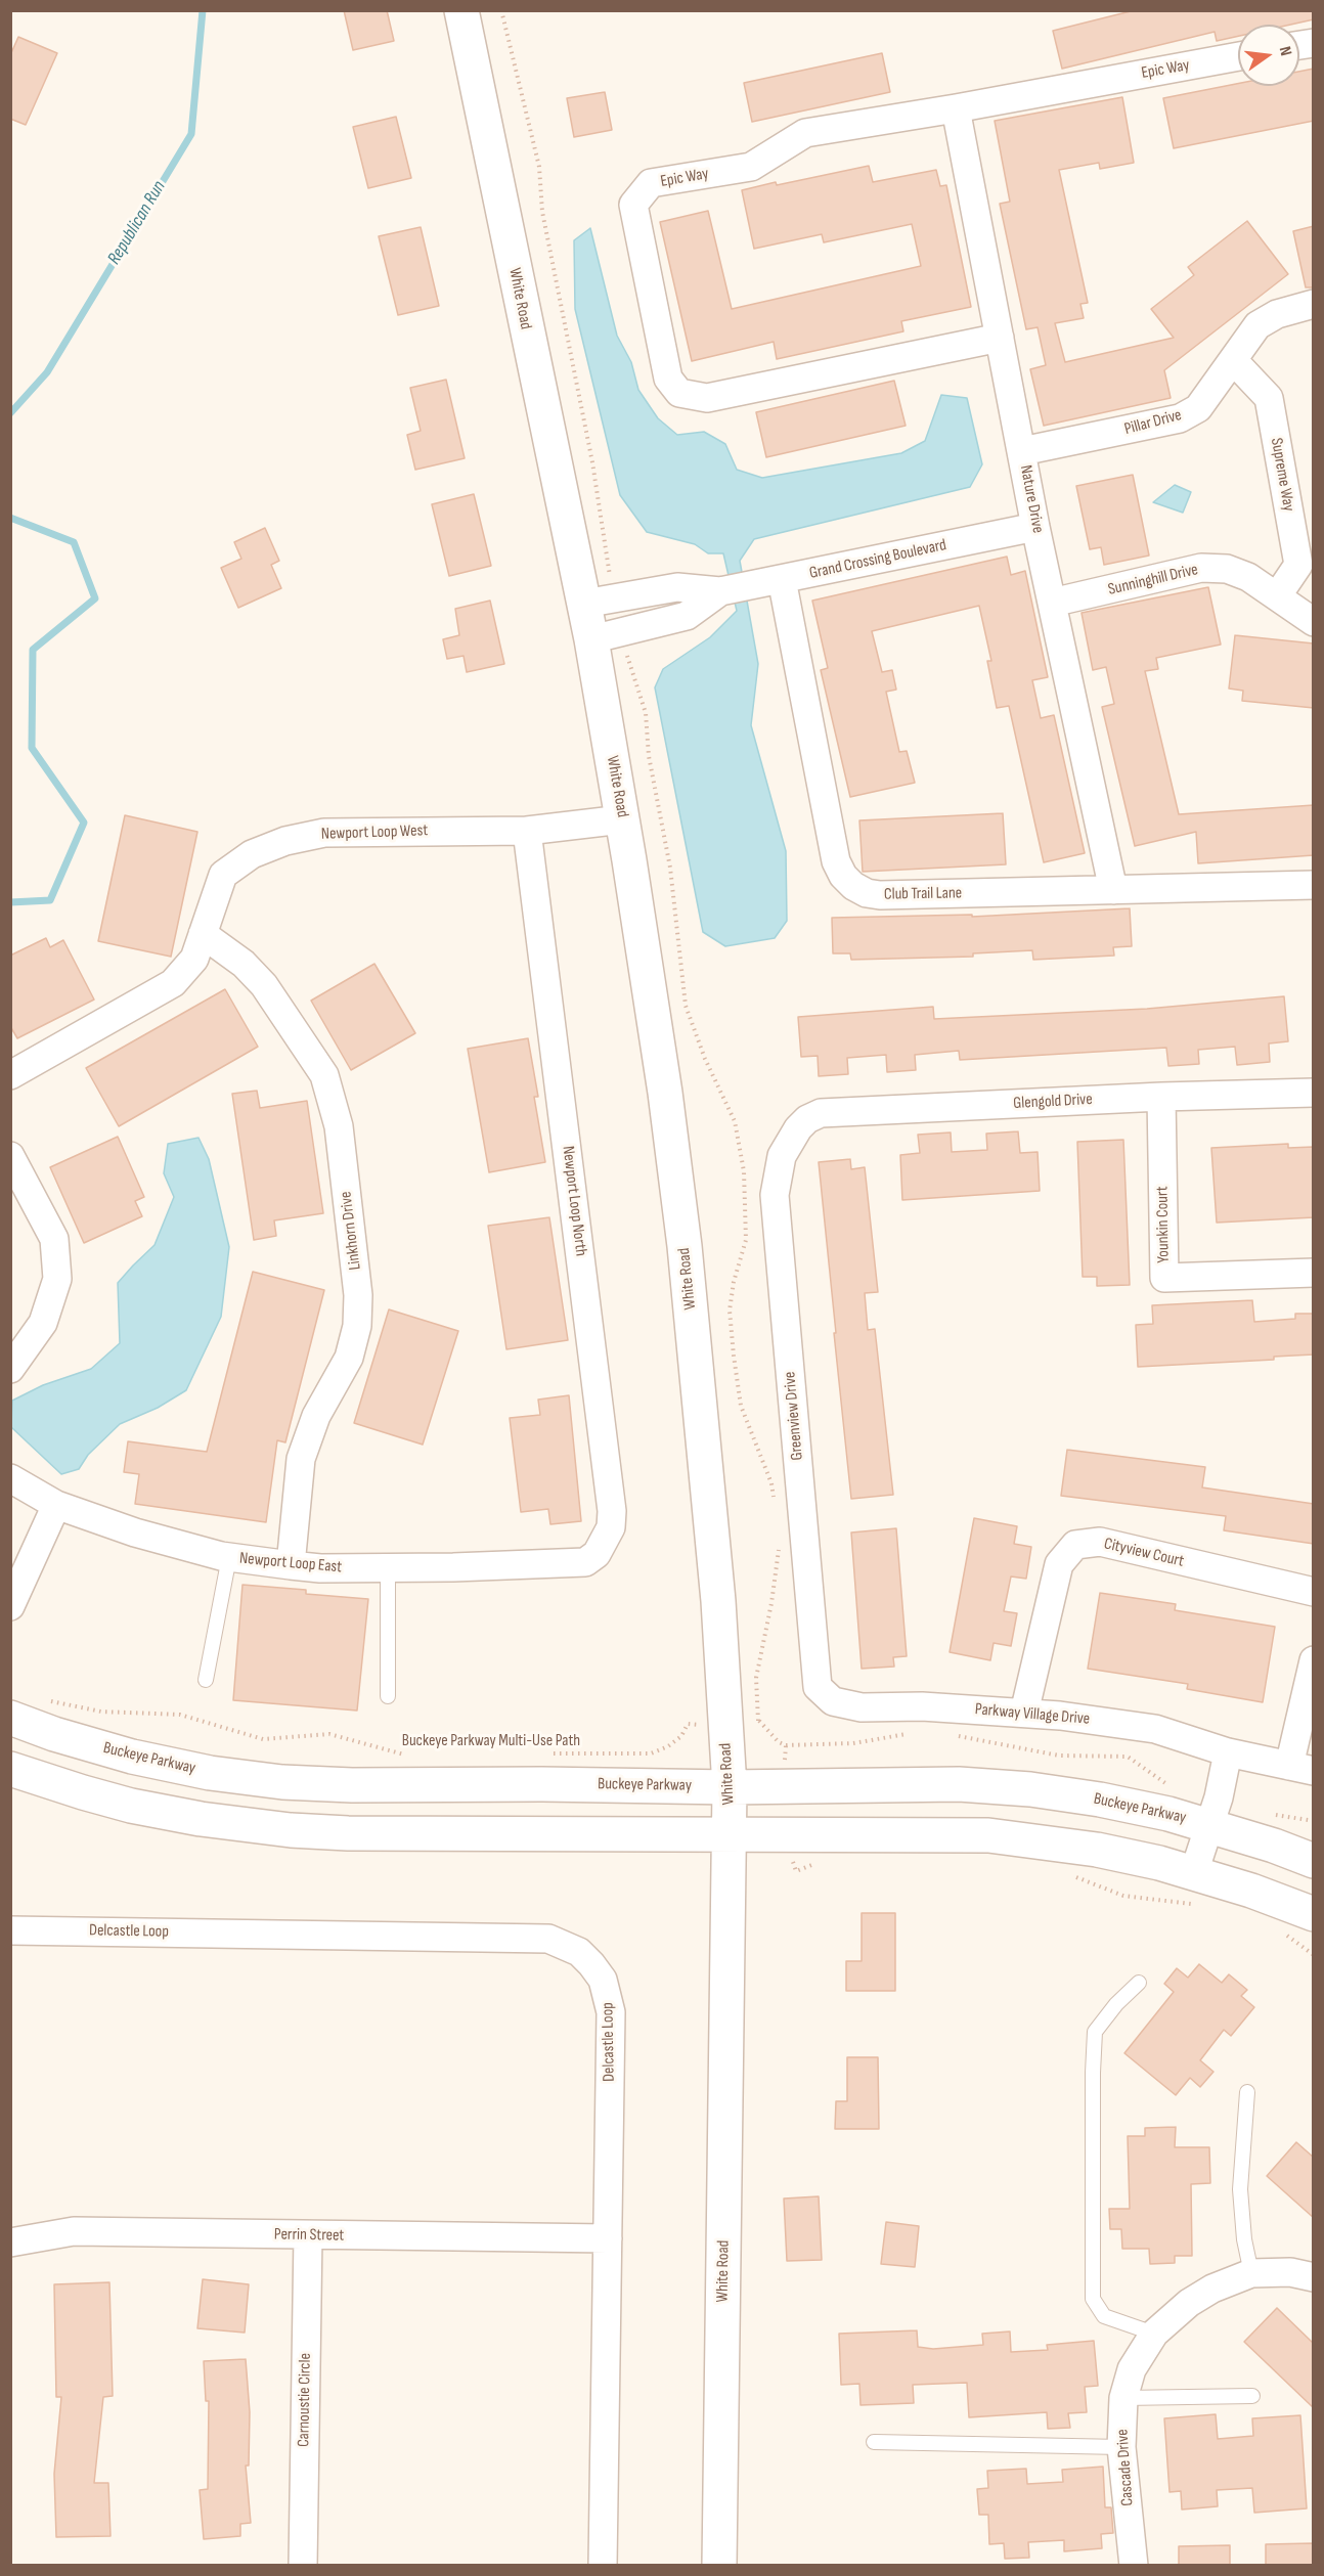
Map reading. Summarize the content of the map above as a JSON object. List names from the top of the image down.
{
  "streets": {
    "street": [
      "Epic Way",
      "White Road",
      "Pillar Drive",
      "Supreme Way",
      "Nature Drive",
      "Grand Crossing Boulevard",
      "Sunninghill Drive",
      "Newport Loop West",
      "Club Trail Lane",
      "Glengold Drive",
      "Newport Loop North",
      "Younkin Court",
      "Linkhorn Drive",
      "Greenview Drive",
      "Cityview Court",
      "Newport Loop East",
      "Parkway Village Drive",
      "Buckeye Parkway",
      "Delcastle Loop",
      "Perrin Street",
      "Carnoustie Circle",
      "Cascade Drive"
    ],
    "path": ["Buckeye Parkway Multi-Use Path"]
  },
  "crossings": [
    ["Epic Way", "Nature Drive"],
    ["White Road", "Grand Crossing Boulevard"],
    ["White Road", "Newport Loop West"],
    ["White Road", "Buckeye Parkway"],
    ["Pillar Drive", "Supreme Way"],
    ["Pillar Drive", "Nature Drive"],
    ["Supreme Way", "Sunninghill Drive"],
    ["Nature Drive", "Grand Crossing Boulevard"],
    ["Nature Drive", "Sunninghill Drive"],
    ["Nature Drive", "Club Trail Lane"],
    ["Grand Crossing Boulevard", "Club Trail Lane"],
    ["Newport Loop West", "Newport Loop North"],
    ["Newport Loop West", "Linkhorn Drive"],
    ["Glengold Drive", "Younkin Court"],
    ["Glengold Drive", "Greenview Drive"],
    ["Newport Loop North", "Newport Loop East"],
    ["Linkhorn Drive", "Newport Loop East"],
    ["Greenview Drive", "Parkway Village Drive"],
    ["Cityview Court", "Parkway Village Drive"],
    ["Delcastle Loop", "Perrin Street"],
    ["Perrin Street", "Carnoustie Circle"]
  ],
  "water": ["Republican Run"],
  "north": "right"
}
